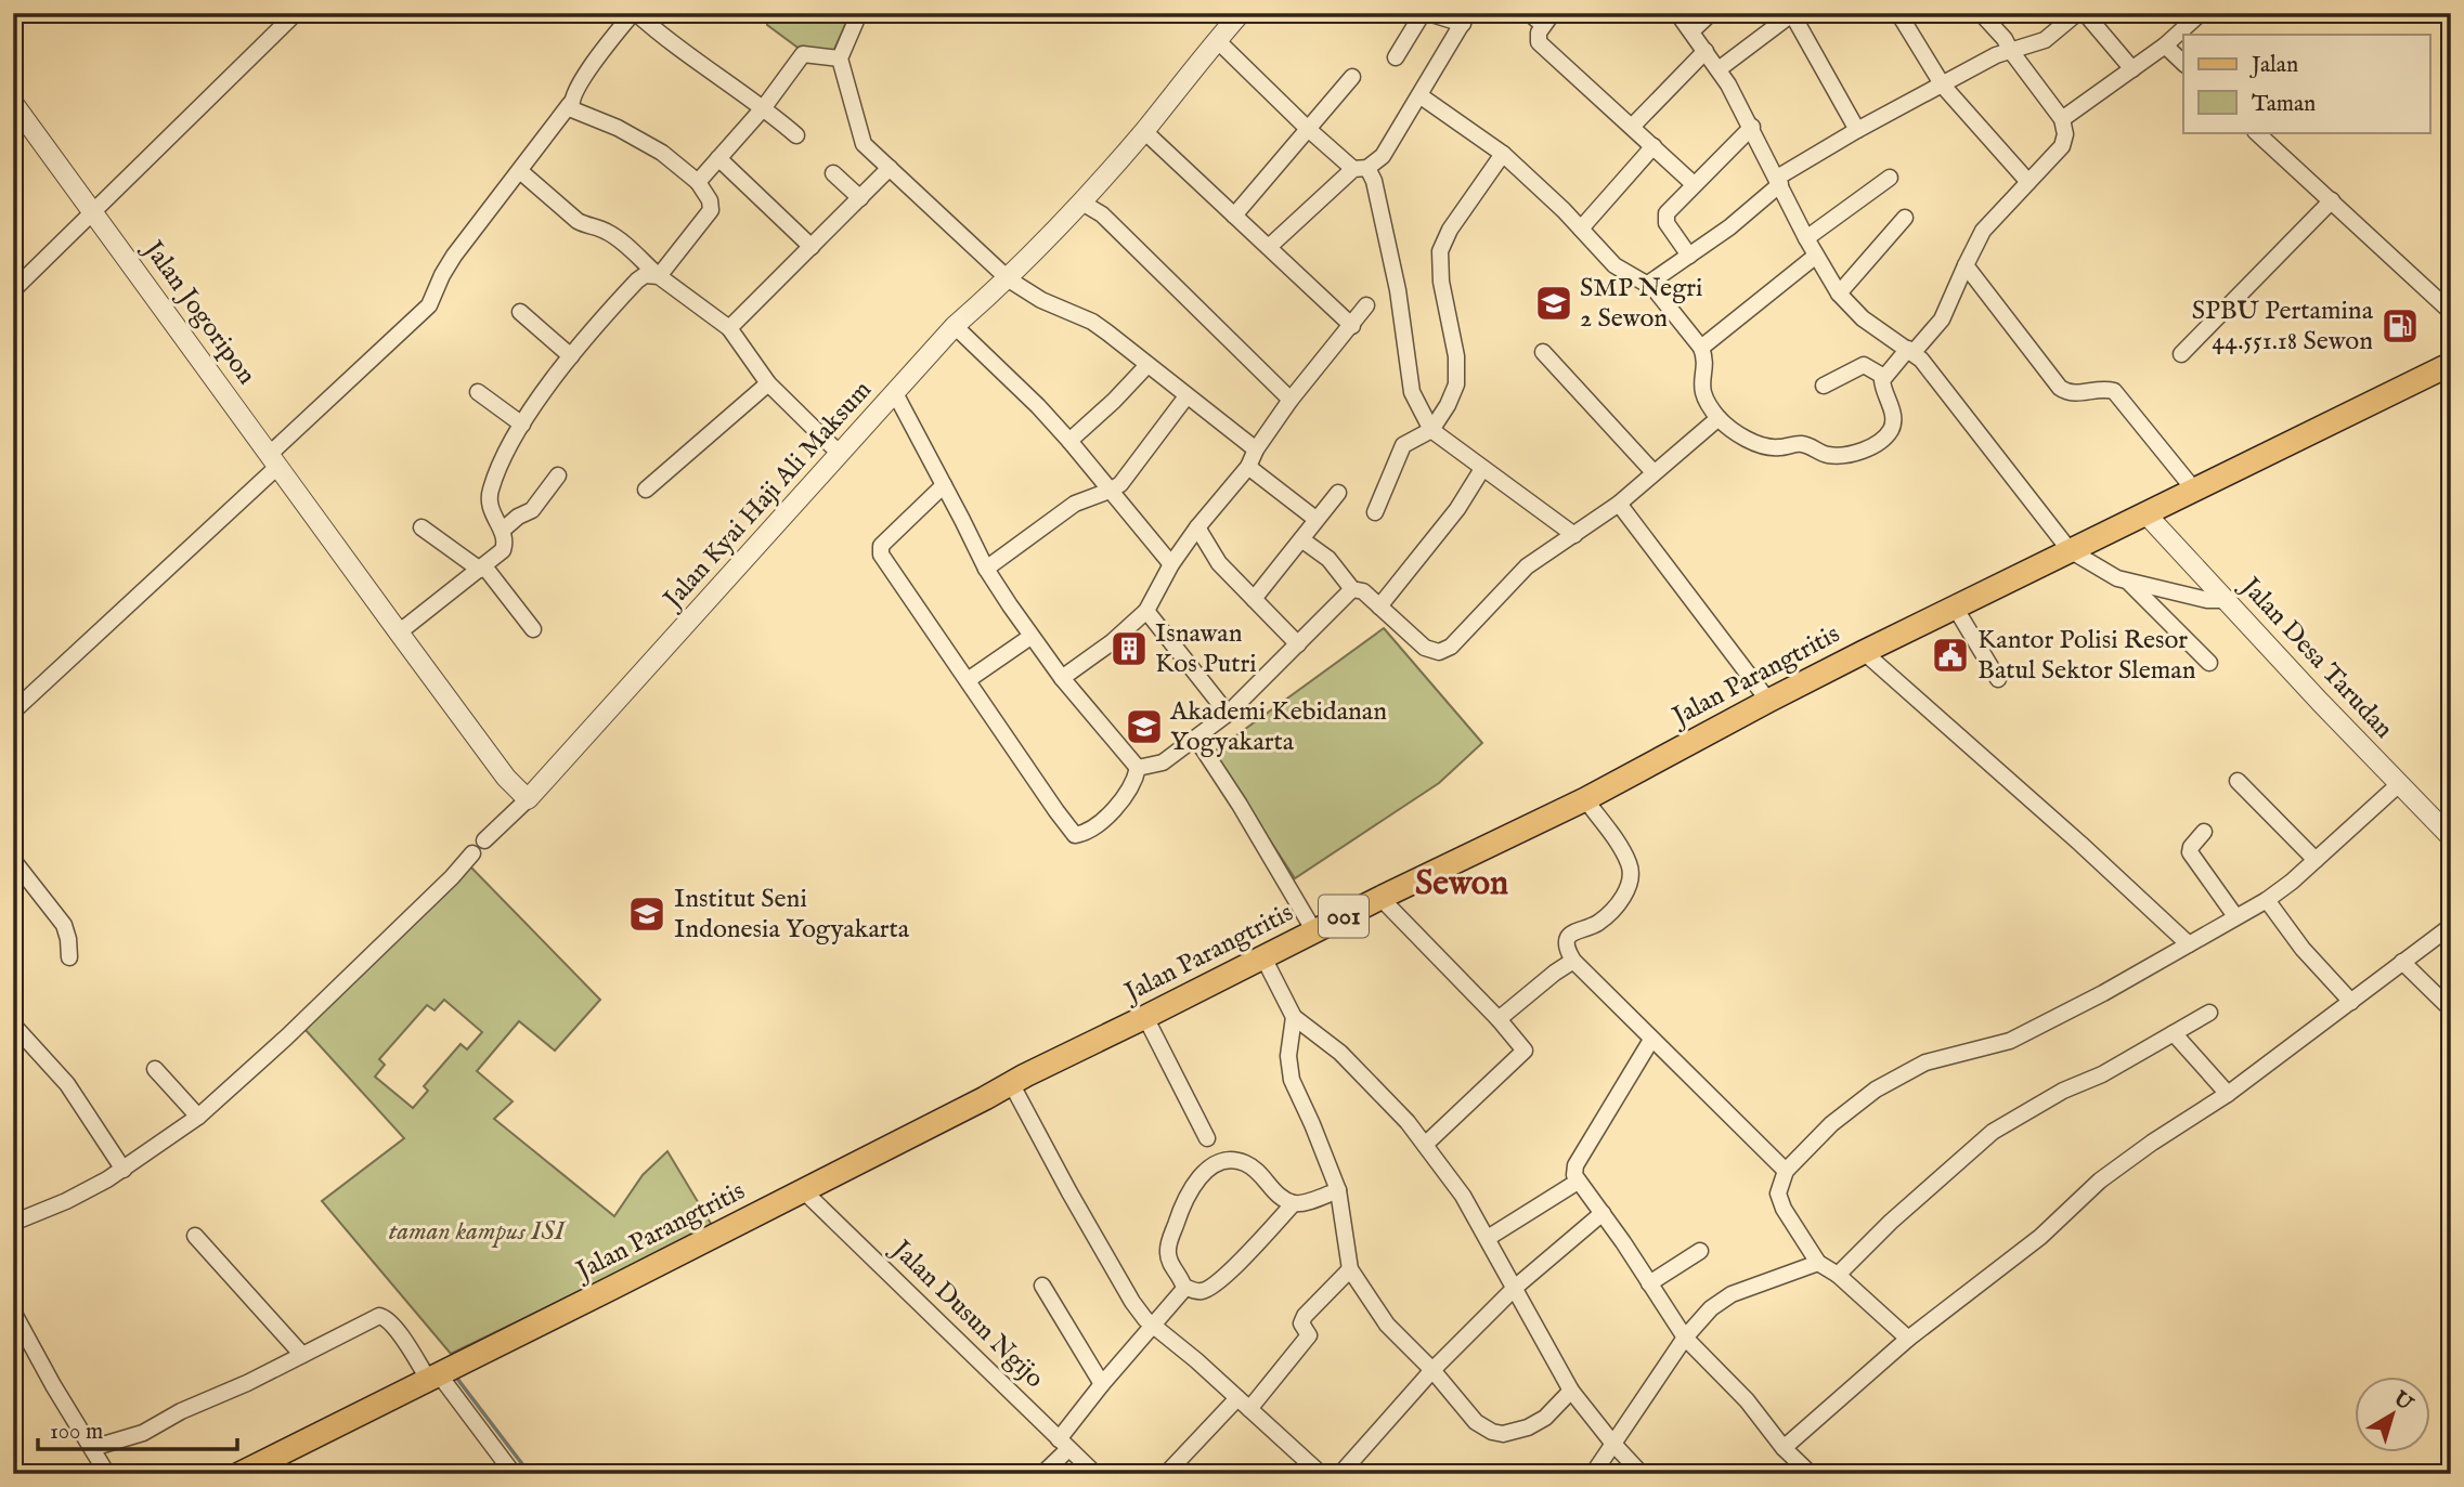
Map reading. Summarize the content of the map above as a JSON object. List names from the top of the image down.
{
  "streets": {
    "main road": ["Jalan Parangtritis", "001"],
    "street": [
      "Jalan Jogoripon",
      "Jalan Kyai Haji Ali Maksum",
      "Jalan Desa Tarudan",
      "Jalan Dusun Ngijo"
    ]
  },
  "crossings": [
    ["Jalan Desa Tarudan", "Jalan Parangtritis"],
    ["Jalan Parangtritis", "Jalan Dusun Ngijo"]
  ],
  "districts": ["Sewon"],
  "parks": ["taman kampus ISI"],
  "places": {
    "school or university": ["SMP Negri 2 Sewon", "Akademi Kebidanan Yogyakarta", "Institut Seni Indonesia Yogyakarta"],
    "fuel station": ["SPBU Pertamina 44.551.18 Sewon"],
    "building": ["Isnawan Kos Putri"],
    "public building": ["Kantor Polisi Resor Batul Sektor Sleman"]
  },
  "legend": ["Jalan", "Taman"],
  "scale_bar": "100 m",
  "north": "top right"
}
